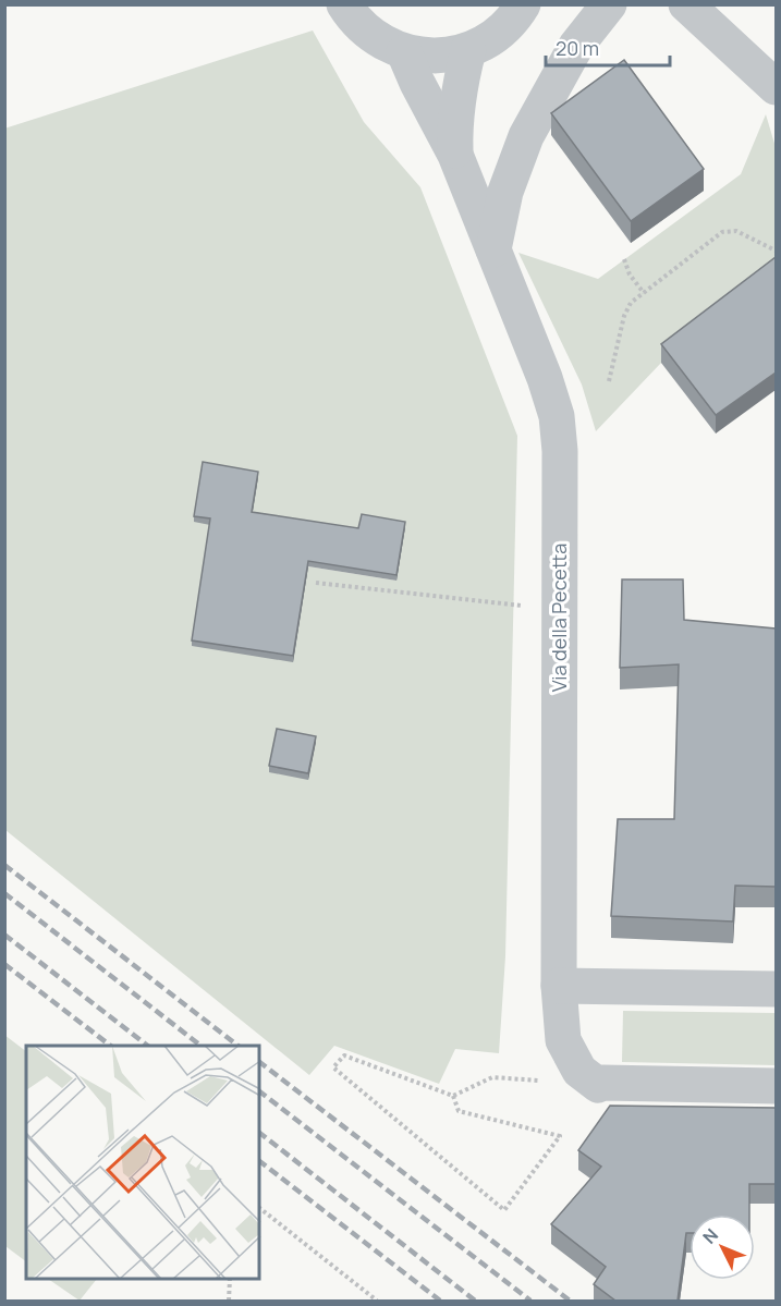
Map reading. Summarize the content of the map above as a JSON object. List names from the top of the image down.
{
  "streets": {
    "street": ["Via della Pecetta"]
  },
  "scale_bar": "20 m",
  "north": "top left"
}
